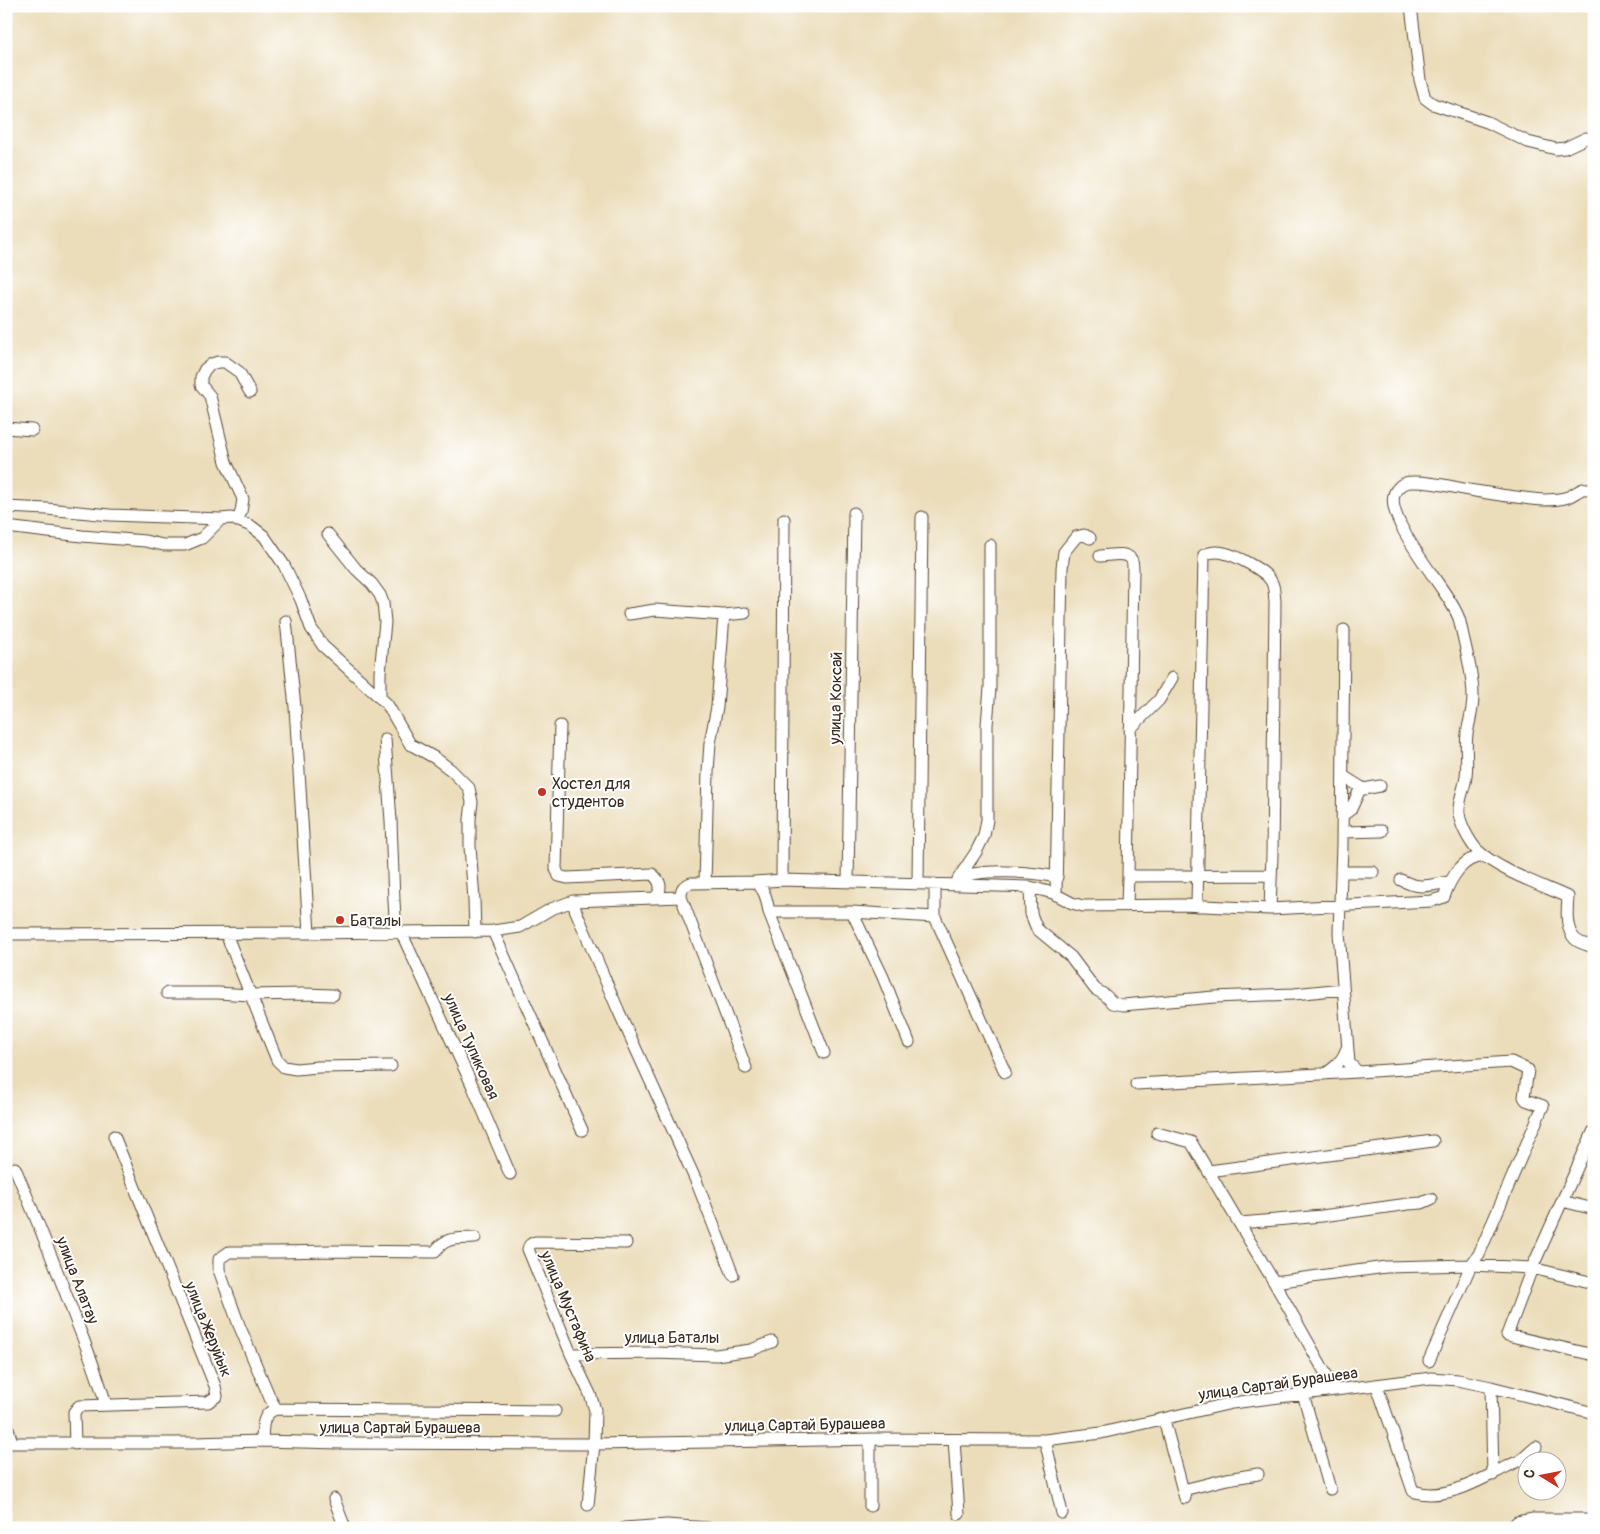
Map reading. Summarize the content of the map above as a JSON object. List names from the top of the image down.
{
  "streets": {
    "street": [
      "улица Коксай",
      "улица Тупиковая",
      "улица Алатау",
      "улица Мустафина",
      "улица Жеруйык",
      "улица Баталы",
      "улица Сартай Бурашева"
    ]
  },
  "crossings": [
    ["улица Алатау", "улица Жеруйык"],
    ["улица Мустафина", "улица Баталы"],
    ["улица Мустафина", "улица Сартай Бурашева"],
    ["улица Жеруйык", "улица Сартай Бурашева"]
  ],
  "places": ["Хостел для студентов", "Баталы"],
  "north": "left"
}
